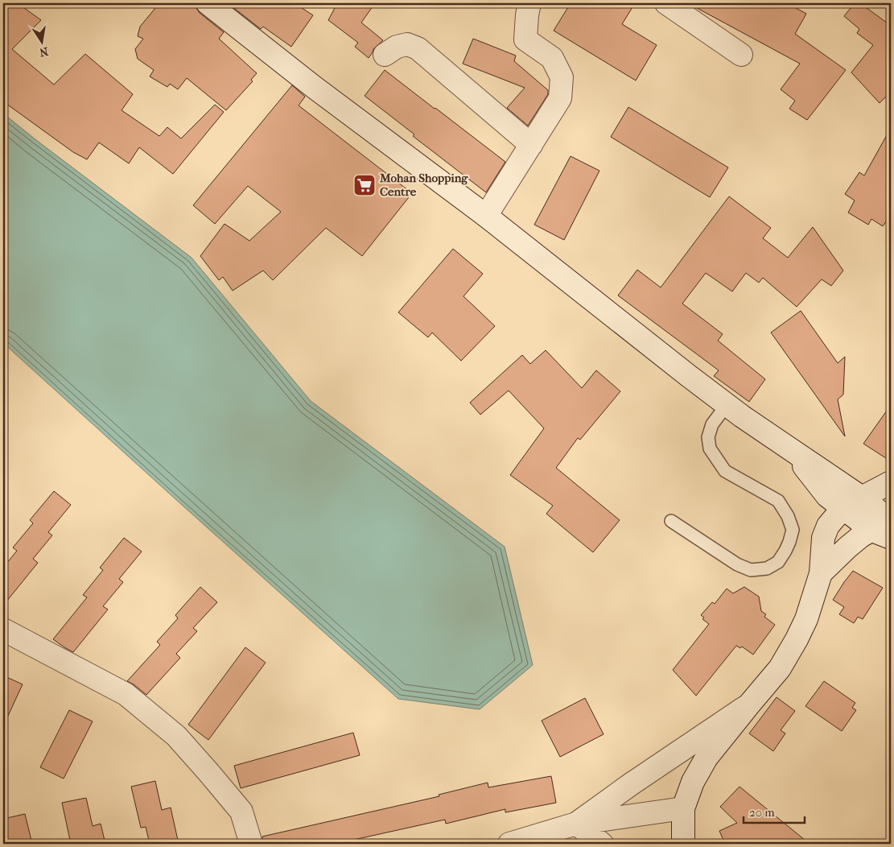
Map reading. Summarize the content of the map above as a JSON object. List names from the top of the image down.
{
  "places": {
    "supermarket": ["Mohan Shopping Centre"]
  },
  "scale_bar": "20 m",
  "north": "bottom"
}
